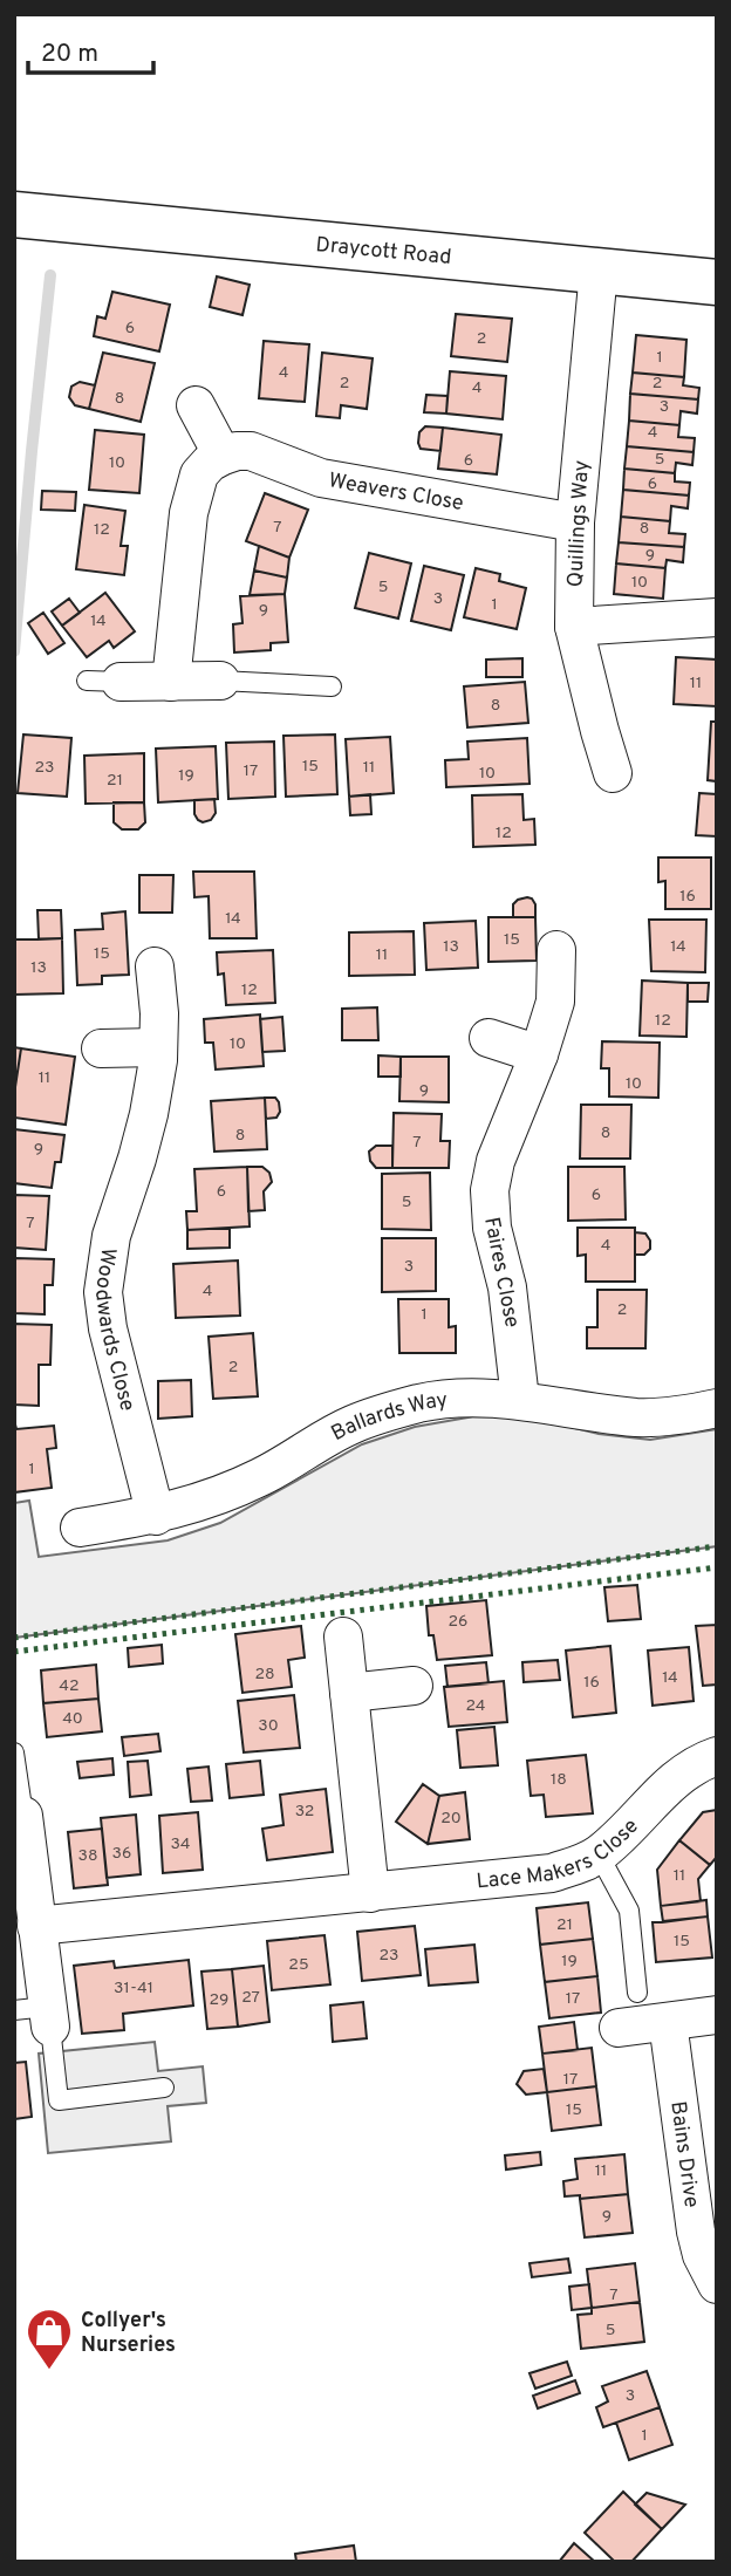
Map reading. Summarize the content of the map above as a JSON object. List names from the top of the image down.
{
  "streets": {
    "main road": ["Draycott Road"],
    "street": [
      "Weavers Close",
      "Quillings Way",
      "Faires Close",
      "Woodwards Close",
      "Ballards Way",
      "Lace Makers Close",
      "Bains Drive"
    ]
  },
  "crossings": [
    ["Draycott Road", "Quillings Way"],
    ["Weavers Close", "Quillings Way"],
    ["Faires Close", "Ballards Way"],
    ["Woodwards Close", "Ballards Way"]
  ],
  "places": {
    "shop": ["Collyer's Nurseries"]
  },
  "house_numbers": [
    "6",
    "2",
    "1",
    "4",
    "2",
    "2",
    "4",
    "8",
    "3",
    "4",
    "5",
    "6",
    "10",
    "6",
    "7",
    "8",
    "12",
    "9",
    "10",
    "5",
    "3",
    "1",
    "9",
    "14",
    "11",
    "8",
    "15",
    "23",
    "11",
    "17",
    "10",
    "19",
    "21",
    "12",
    "16",
    "14",
    "15",
    "13",
    "14",
    "15",
    "11",
    "13",
    "12",
    "12",
    "10",
    "11",
    "10",
    "9",
    "8",
    "8",
    "7",
    "9",
    "6",
    "6",
    "5",
    "7",
    "4",
    "3",
    "4",
    "2",
    "1",
    "2",
    "1",
    "26",
    "28",
    "14",
    "16",
    "42",
    "24",
    "40",
    "30",
    "18",
    "32",
    "20",
    "34",
    "36",
    "38",
    "11",
    "21",
    "15",
    "23",
    "19",
    "25",
    "31-41",
    "27",
    "17",
    "29",
    "17",
    "15",
    "11",
    "9",
    "7",
    "5",
    "3",
    "1"
  ],
  "scale_bar": "20 m"
}
